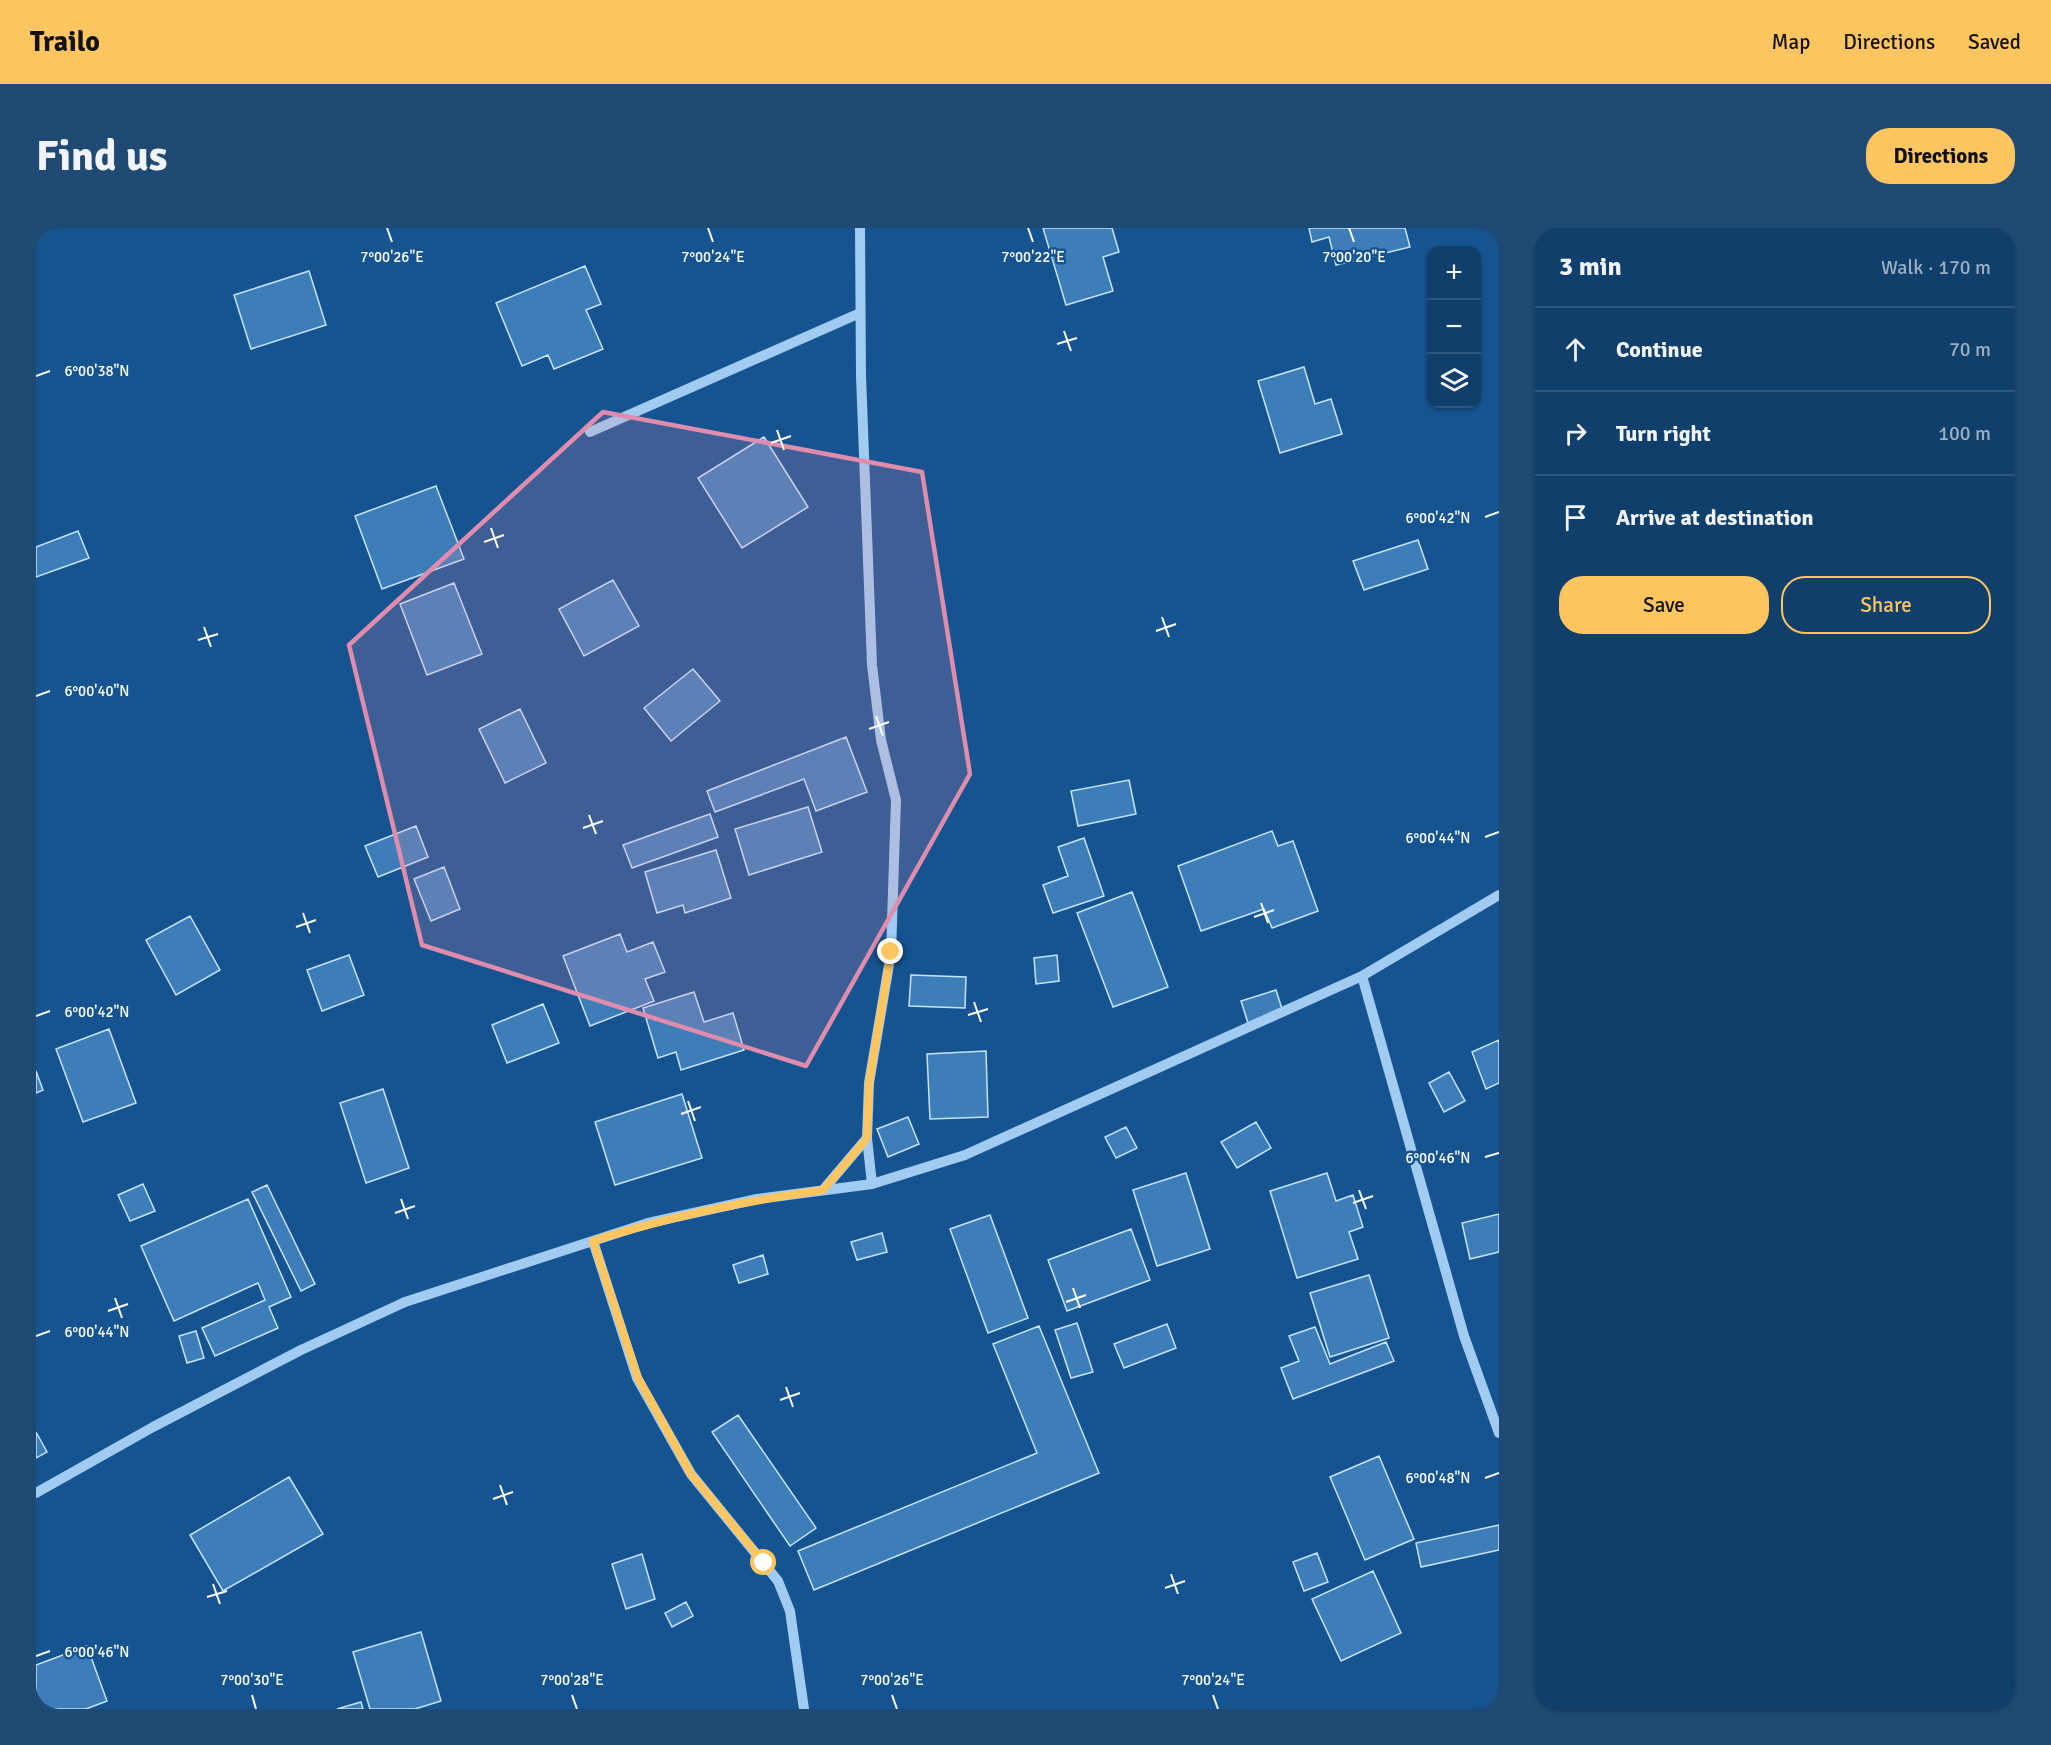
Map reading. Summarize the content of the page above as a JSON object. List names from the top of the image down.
{
  "page": {
    "header": "Trailo",
    "nav": ["Map", "Directions", "Saved"],
    "buttons": [
      "Directions",
      ["Save", "Share"]
    ],
    "title": "Find us",
    "heading": ["3 min", "Walk · 170 m"],
    "map_buttons": ["+", "−"],
    "list": [
      ["Continue", "70 m"],
      ["Turn right", "100 m"],
      "Arrive at destination"
    ]
  },
  "coordinates": [
    "7°00'20\"E",
    "7°00'26\"E",
    "7°00'24\"E",
    "7°00'22\"E",
    "6°00'38\"N",
    "6°00'42\"N",
    "6°00'40\"N",
    "6°00'44\"N",
    "6°00'46\"N",
    "6°00'48\"N",
    "7°00'30\"E",
    "7°00'28\"E"
  ]
}
